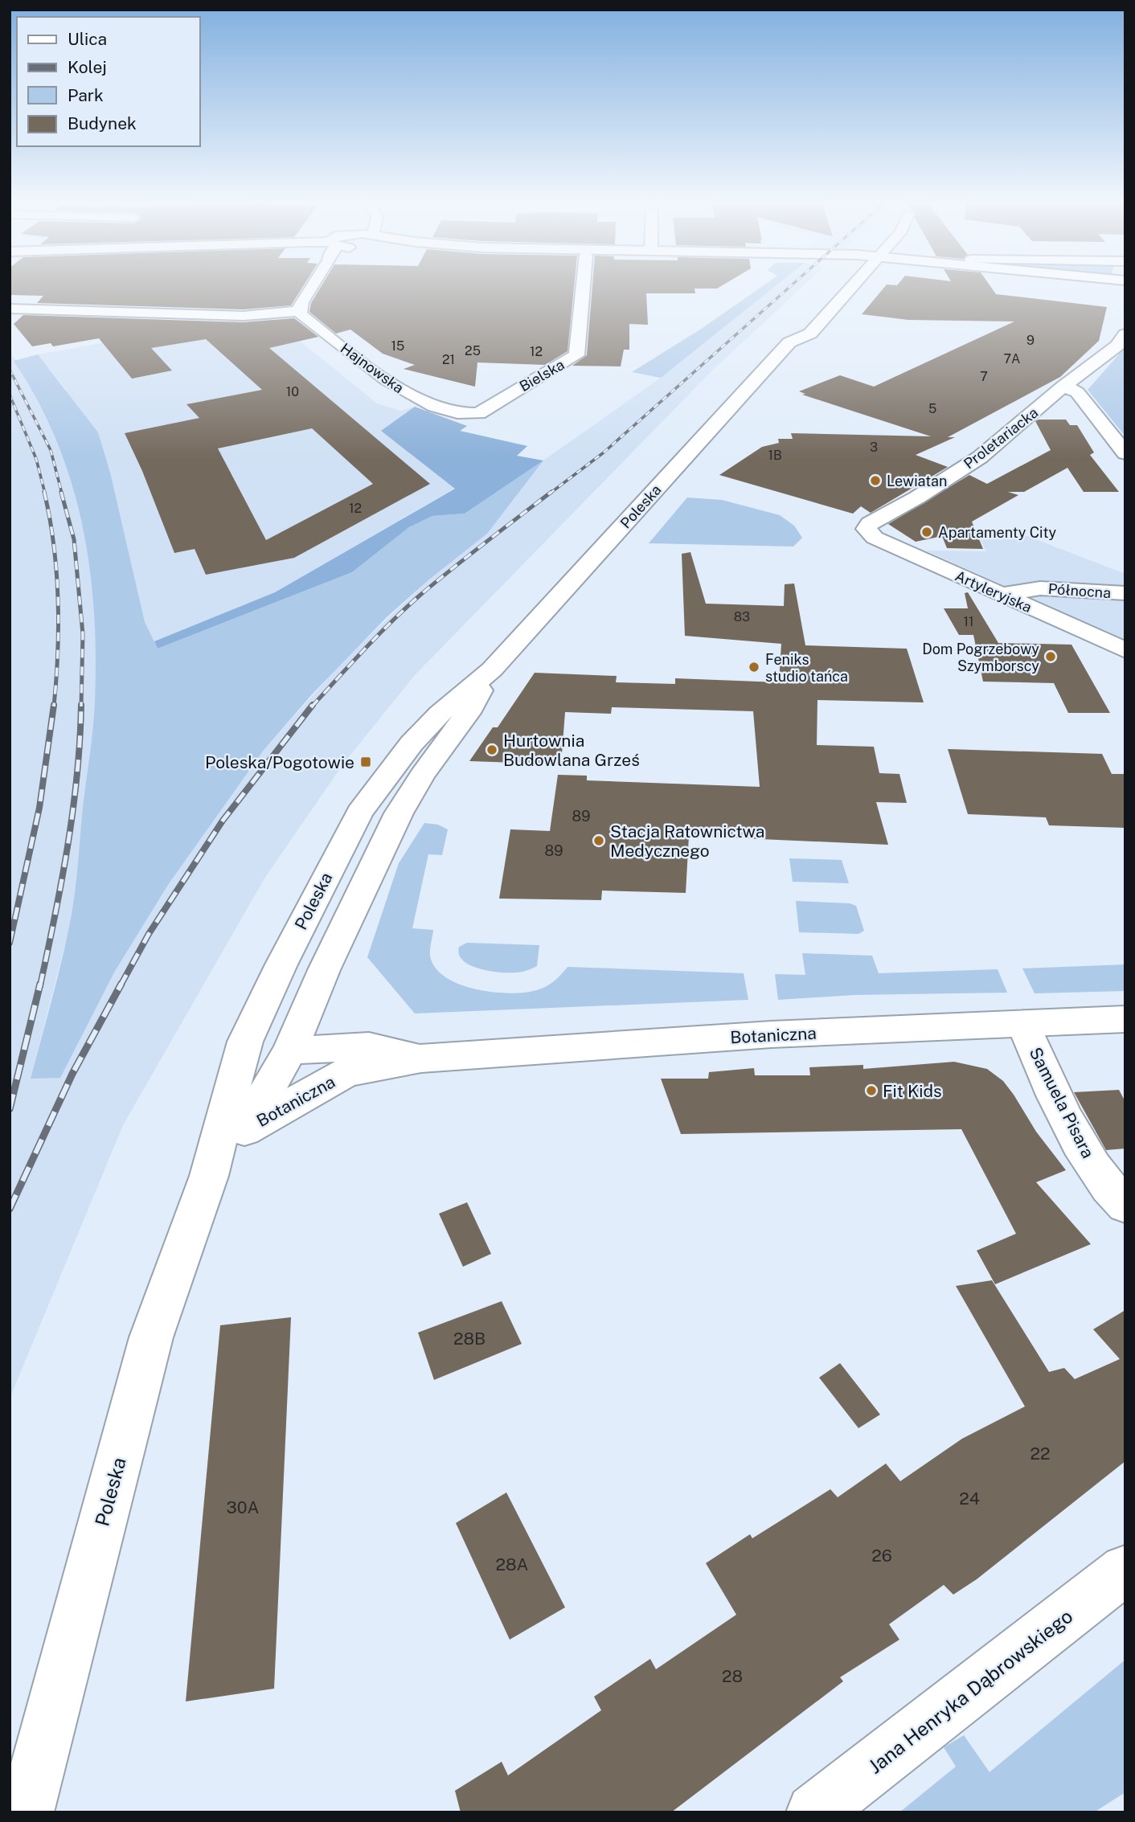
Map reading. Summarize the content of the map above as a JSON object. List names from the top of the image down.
{
  "streets": {
    "street": [
      "Hajnowska",
      "Bielska",
      "Proletariacka",
      "Poleska",
      "Północna",
      "Artyleryjska",
      "Botaniczna",
      "Samuela Pisara",
      "Jana Henryka Dąbrowskiego"
    ]
  },
  "crossings": [
    ["Hajnowska", "Bielska"],
    ["Proletariacka", "Artyleryjska"],
    ["Poleska", "Botaniczna"],
    ["Północna", "Artyleryjska"],
    ["Botaniczna", "Samuela Pisara"]
  ],
  "places": {
    "other": [
      "Lewiatan",
      "Apartamenty City",
      "Dom Pogrzebowy Szymborscy",
      "Feniks studio tańca",
      "Hurtownia Budowlana Grześ",
      "Stacja Ratownictwa Medycznego",
      "Fit Kids"
    ],
    "transit": ["Poleska/Pogotowie"]
  },
  "house_numbers": [
    "9",
    "15",
    "25",
    "12",
    "7A",
    "21",
    "7",
    "10",
    "5",
    "3",
    "1B",
    "12",
    "83",
    "11",
    "89",
    "89",
    "28B",
    "22",
    "24",
    "30A",
    "26",
    "28A",
    "28"
  ],
  "legend": [
    "Ulica",
    "Kolej",
    "Park",
    "Budynek"
  ]
}
